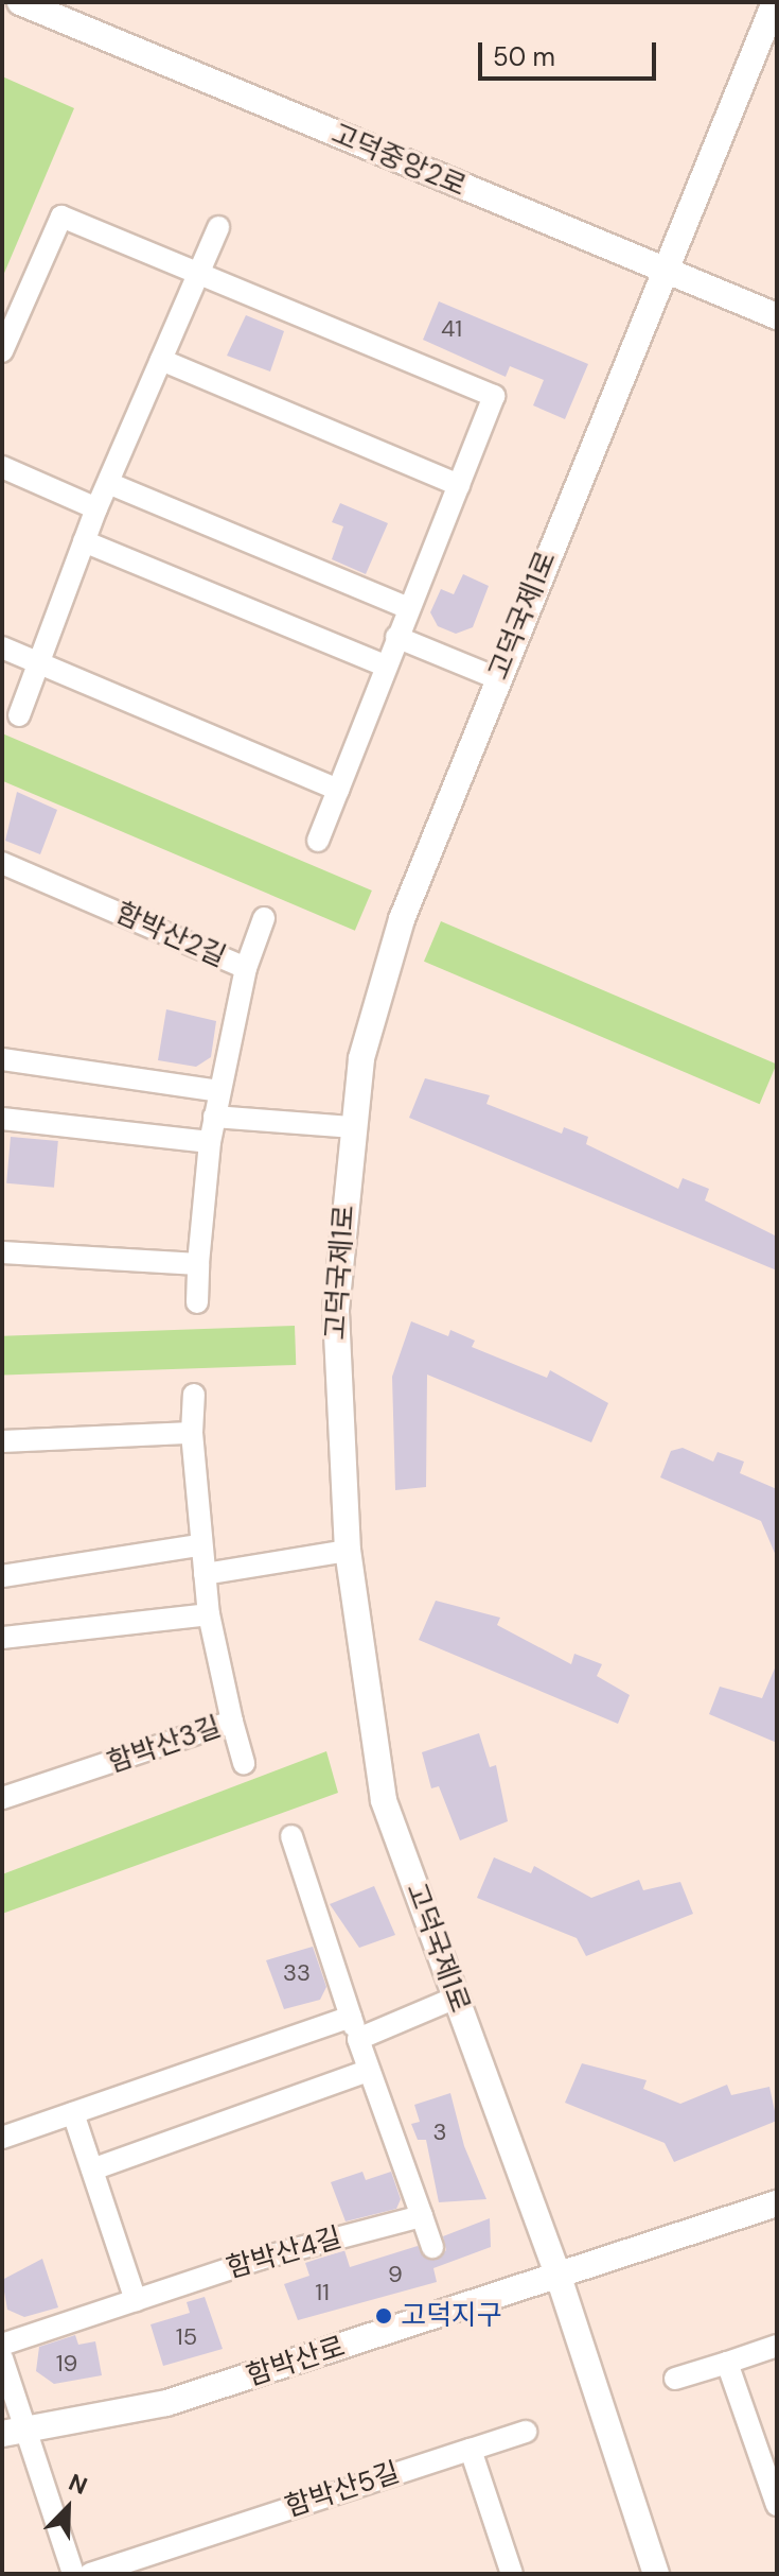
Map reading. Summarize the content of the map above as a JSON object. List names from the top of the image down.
{
  "streets": {
    "street": [
      "고덕중앙2로",
      "고덕국제1로",
      "함박산2길",
      "함박산3길",
      "함박산4길",
      "함박산로",
      "함박산5길"
    ]
  },
  "crossings": [
    ["고덕중앙2로", "고덕국제1로"],
    ["고덕국제1로", "함박산로"]
  ],
  "places": ["고덕지구"],
  "house_numbers": [
    "41",
    "33",
    "3",
    "9",
    "11",
    "15",
    "19"
  ],
  "scale_bar": "50 m",
  "north": "top right"
}
